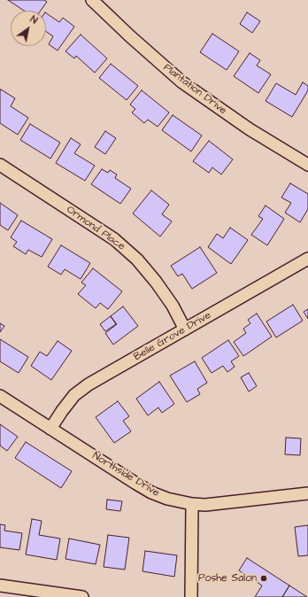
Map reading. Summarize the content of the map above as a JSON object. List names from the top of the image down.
{
  "streets": {
    "street": [
      "Plantation Drive",
      "Ormond Place",
      "Belle Grove Drive",
      "Northside Drive"
    ]
  },
  "crossings": [
    ["Ormond Place", "Belle Grove Drive"],
    ["Belle Grove Drive", "Northside Drive"]
  ],
  "places": ["Poshe Salon"],
  "north": "top right"
}
